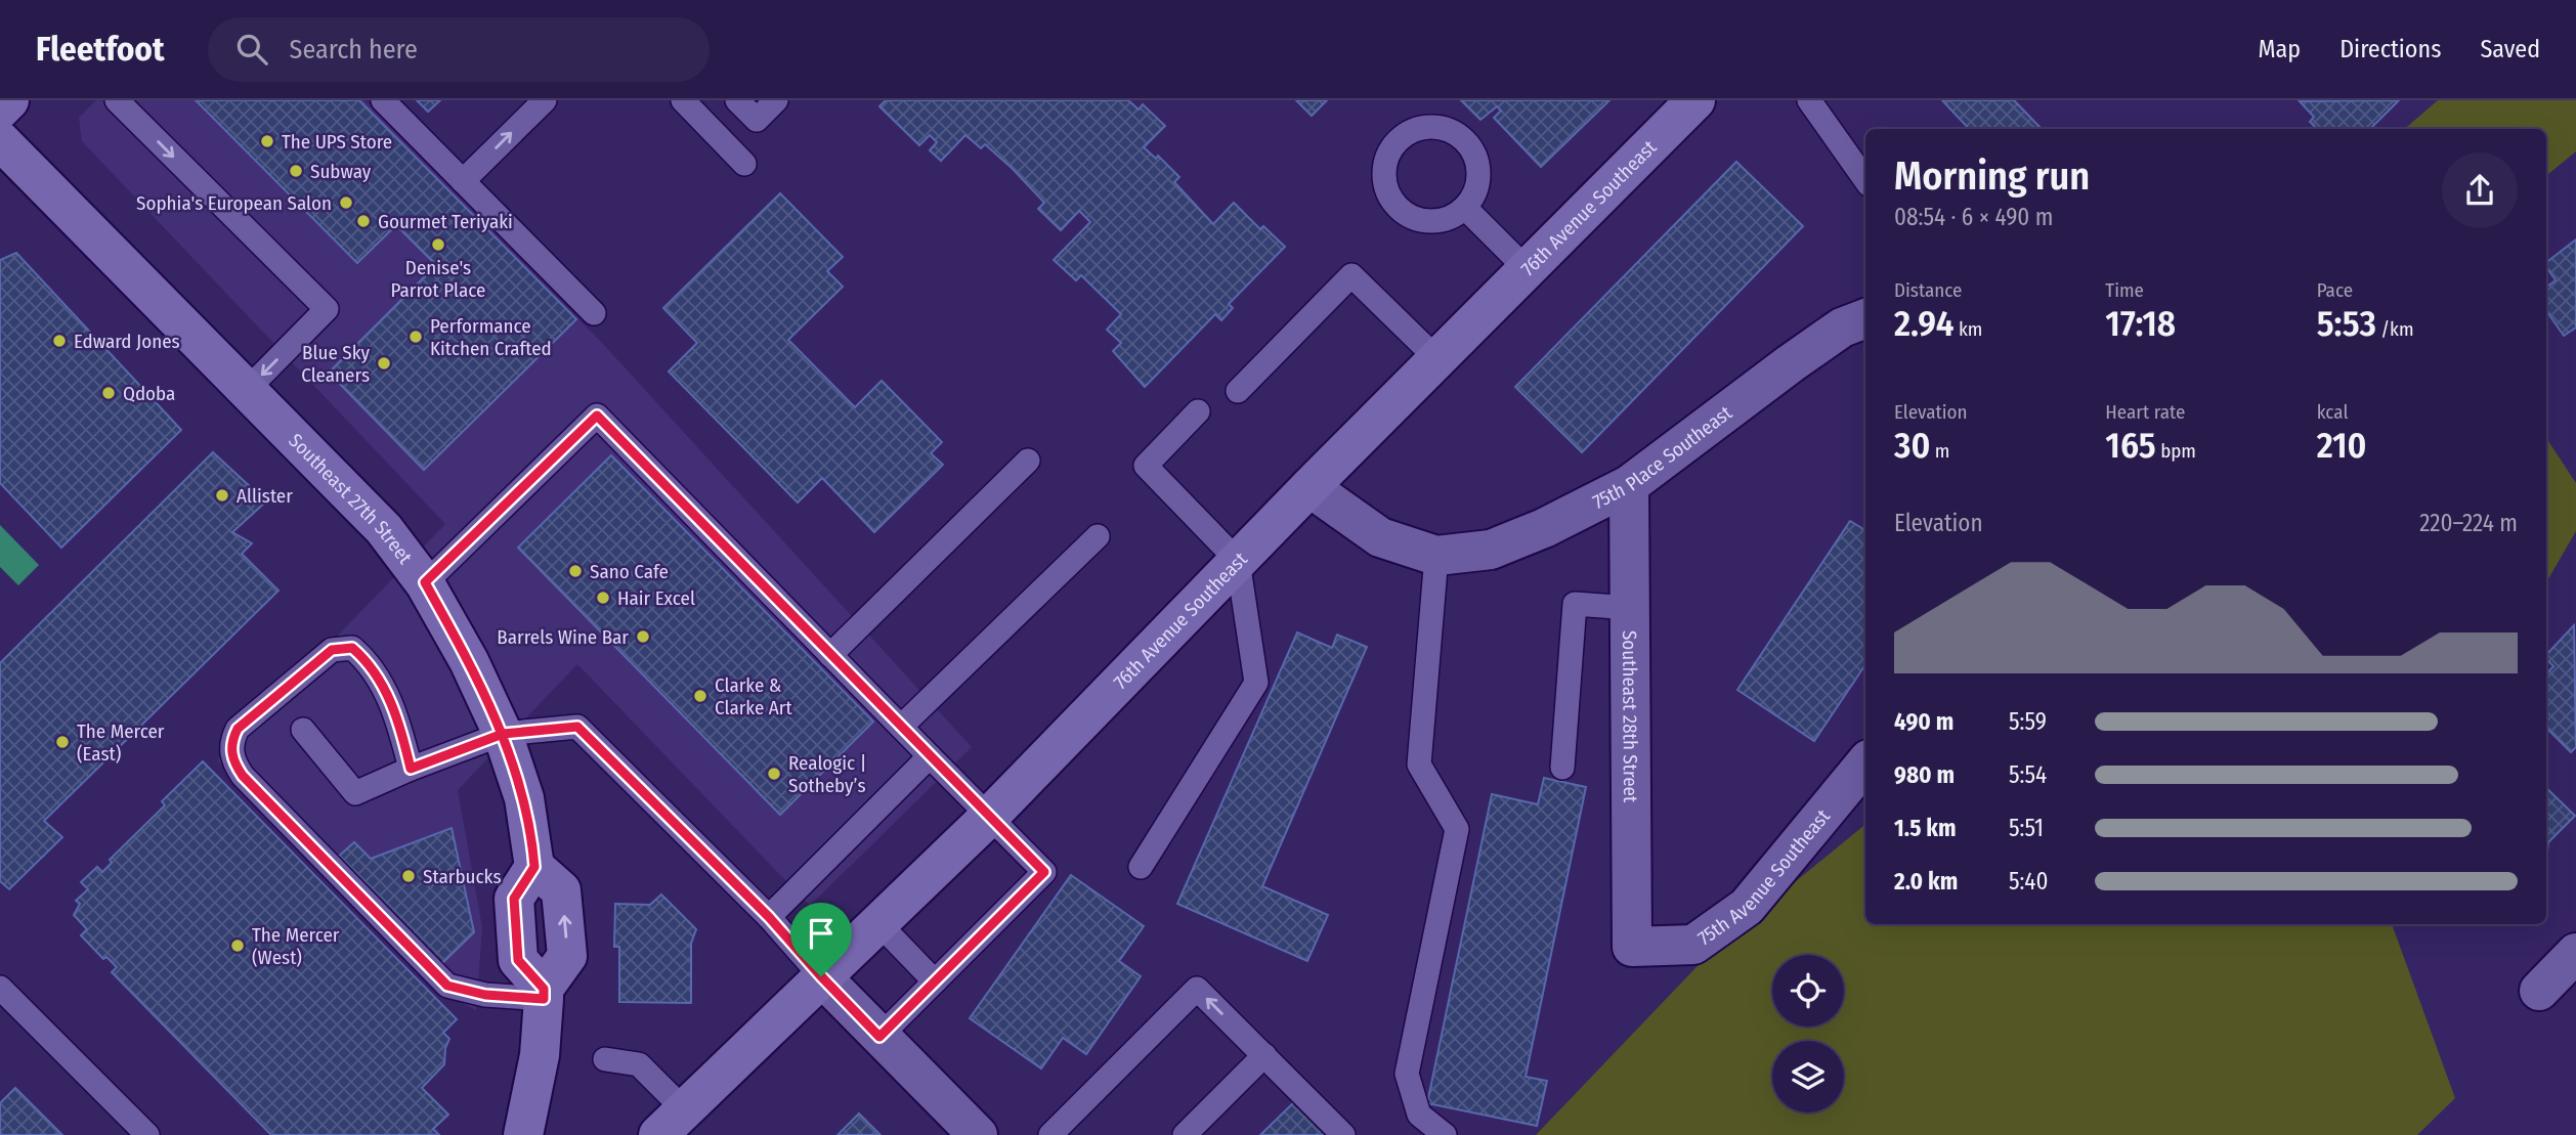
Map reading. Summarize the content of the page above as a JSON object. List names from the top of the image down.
{
  "streets": {
    "street": [
      "76th Avenue Southeast",
      "75th Place Southeast",
      "Southeast 27th Street",
      "Southeast 28th Street",
      "75th Avenue Southeast"
    ]
  },
  "crossings": [
    ["75th Place Southeast", "Southeast 28th Street"],
    ["Southeast 28th Street", "75th Avenue Southeast"]
  ],
  "places": [
    "The UPS Store",
    "Subway",
    "Sophia's European Salon",
    "Gourmet Teriyaki",
    "Denise's Parrot Place",
    "Performance Kitchen Crafted",
    "Edward Jones",
    "Blue Sky Cleaners",
    "Qdoba",
    "Allister",
    "Sano Cafe",
    "Hair Excel",
    "Barrels Wine Bar",
    "Clarke & Clarke Art",
    "The Mercer (East)",
    "Realogic | Sotheby’s",
    "Starbucks",
    "The Mercer (West)"
  ],
  "page": {
    "header": "Fleetfoot",
    "search": "Search here",
    "nav": ["Map", "Directions", "Saved"],
    "heading": ["Morning run", "08:54 · 6 × 490 m"],
    "stats": [
      ["Distance", "2.94 km"],
      ["Time", "17:18"],
      ["Pace", "5:53 /km"],
      ["Elevation", "30 m"],
      ["Heart rate", "165 bpm"],
      ["kcal", "210"]
    ],
    "chart": ["Elevation", "220–224 m"],
    "list": [
      {
        "name": "490 m",
        "note": "5:59"
      },
      {
        "name": "980 m",
        "note": "5:54"
      },
      {
        "name": "1.5 km",
        "note": "5:51"
      },
      {
        "name": "2.0 km",
        "note": "5:40"
      }
    ]
  }
}
